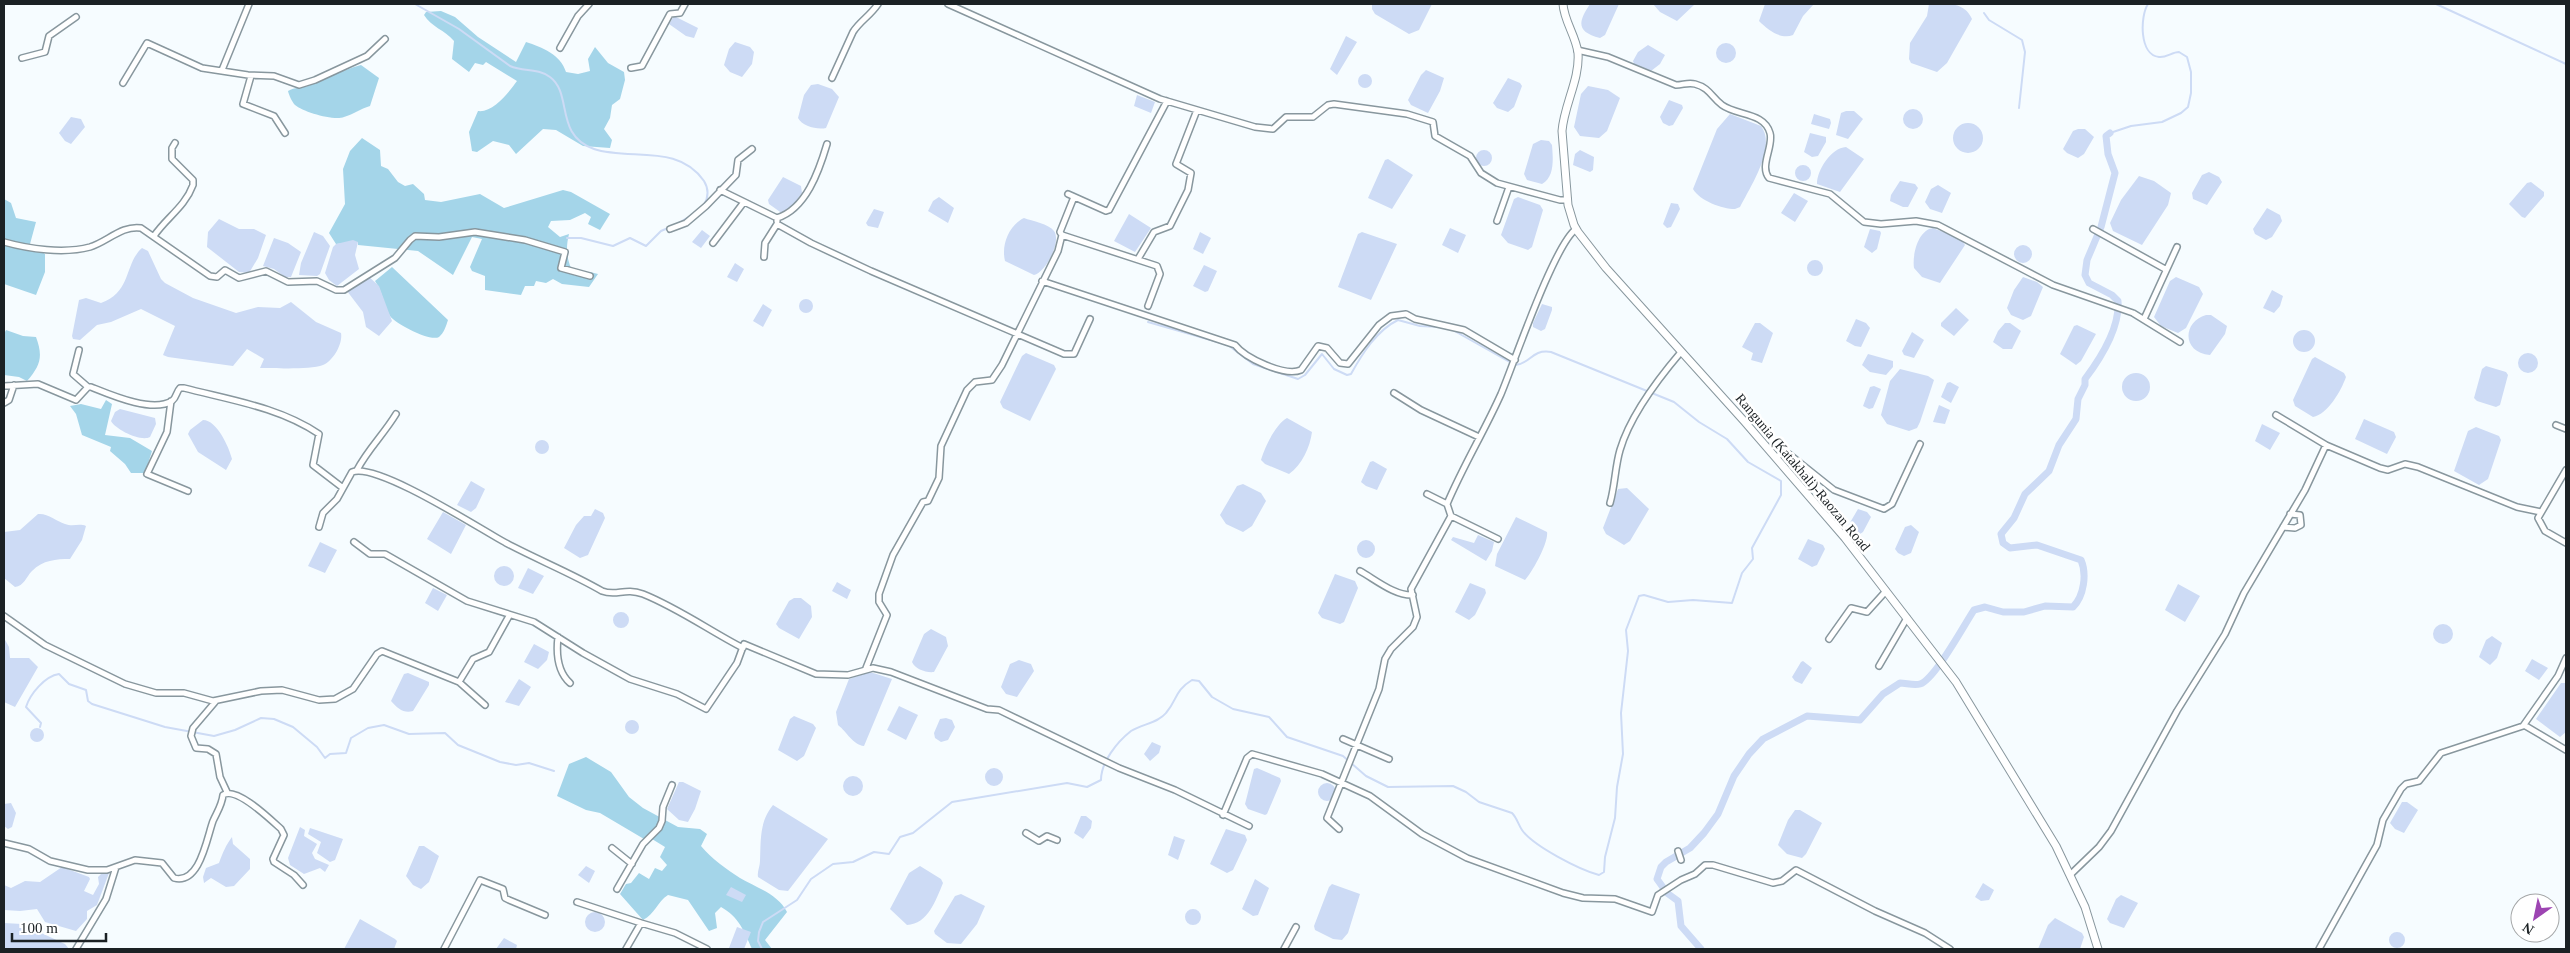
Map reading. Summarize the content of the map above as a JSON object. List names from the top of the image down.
{
  "streets": {
    "main road": ["Rangunia (Katakhali)-Raozan Road"]
  },
  "scale_bar": "100 m",
  "north": "bottom left"
}
